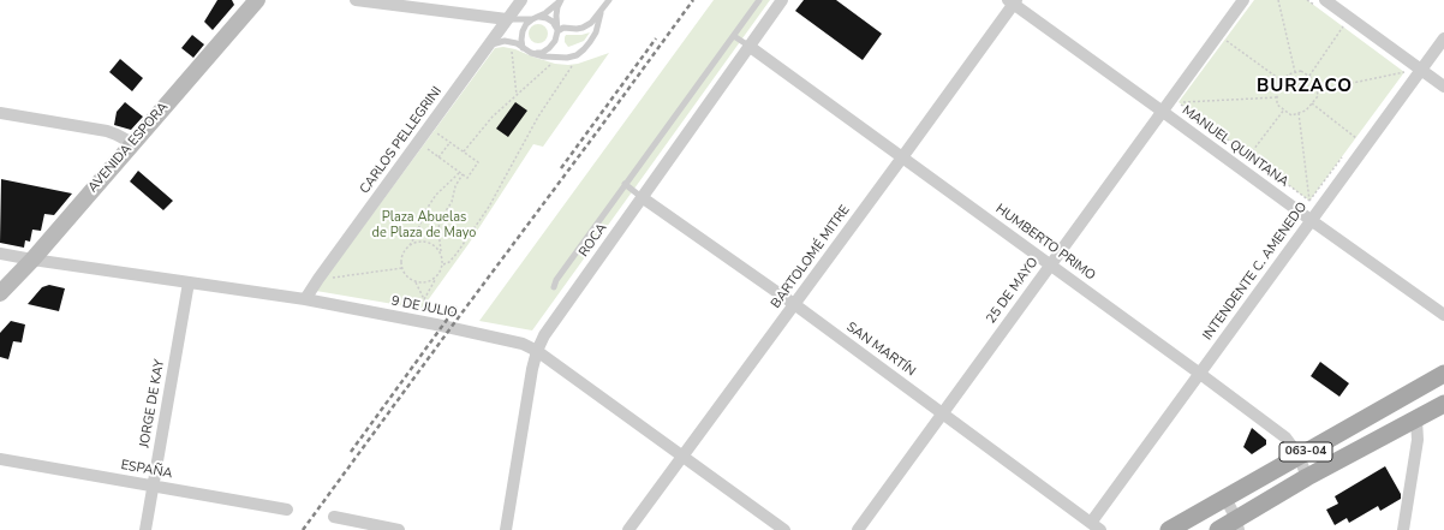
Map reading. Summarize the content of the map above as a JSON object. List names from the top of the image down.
{
  "streets": {
    "main road": ["AVENIDA ESPORA", "063-04"],
    "street": [
      "CARLOS PELLEGRINI",
      "MANUEL QUINTANA",
      "ROCA",
      "HUMBERTO PRIMO",
      "BARTOLOMÉ MITRE",
      "INTENDENTE C. AMENEDO",
      "25 DE MAYO",
      "9 DE JULIO",
      "SAN MARTÍN",
      "JORGE DE KAY",
      "ESPAÑA"
    ]
  },
  "crossings": [
    ["CARLOS PELLEGRINI", "9 DE JULIO"],
    ["MANUEL QUINTANA", "BARTOLOMÉ MITRE"],
    ["MANUEL QUINTANA", "INTENDENTE C. AMENEDO"],
    ["MANUEL QUINTANA", "25 DE MAYO"],
    ["AVENIDA ESPORA", "9 DE JULIO"],
    ["ROCA", "HUMBERTO PRIMO"],
    ["ROCA", "9 DE JULIO"],
    ["ROCA", "SAN MARTÍN"],
    ["HUMBERTO PRIMO", "BARTOLOMÉ MITRE"],
    ["HUMBERTO PRIMO", "INTENDENTE C. AMENEDO"],
    ["HUMBERTO PRIMO", "25 DE MAYO"],
    ["HUMBERTO PRIMO", "063-04"],
    ["BARTOLOMÉ MITRE", "9 DE JULIO"],
    ["BARTOLOMÉ MITRE", "SAN MARTÍN"],
    ["INTENDENTE C. AMENEDO", "SAN MARTÍN"],
    ["25 DE MAYO", "SAN MARTÍN"],
    ["9 DE JULIO", "JORGE DE KAY"],
    ["JORGE DE KAY", "ESPAÑA"]
  ],
  "districts": ["BURZACO"],
  "parks": ["Plaza Abuelas de Plaza de Mayo"]
}
